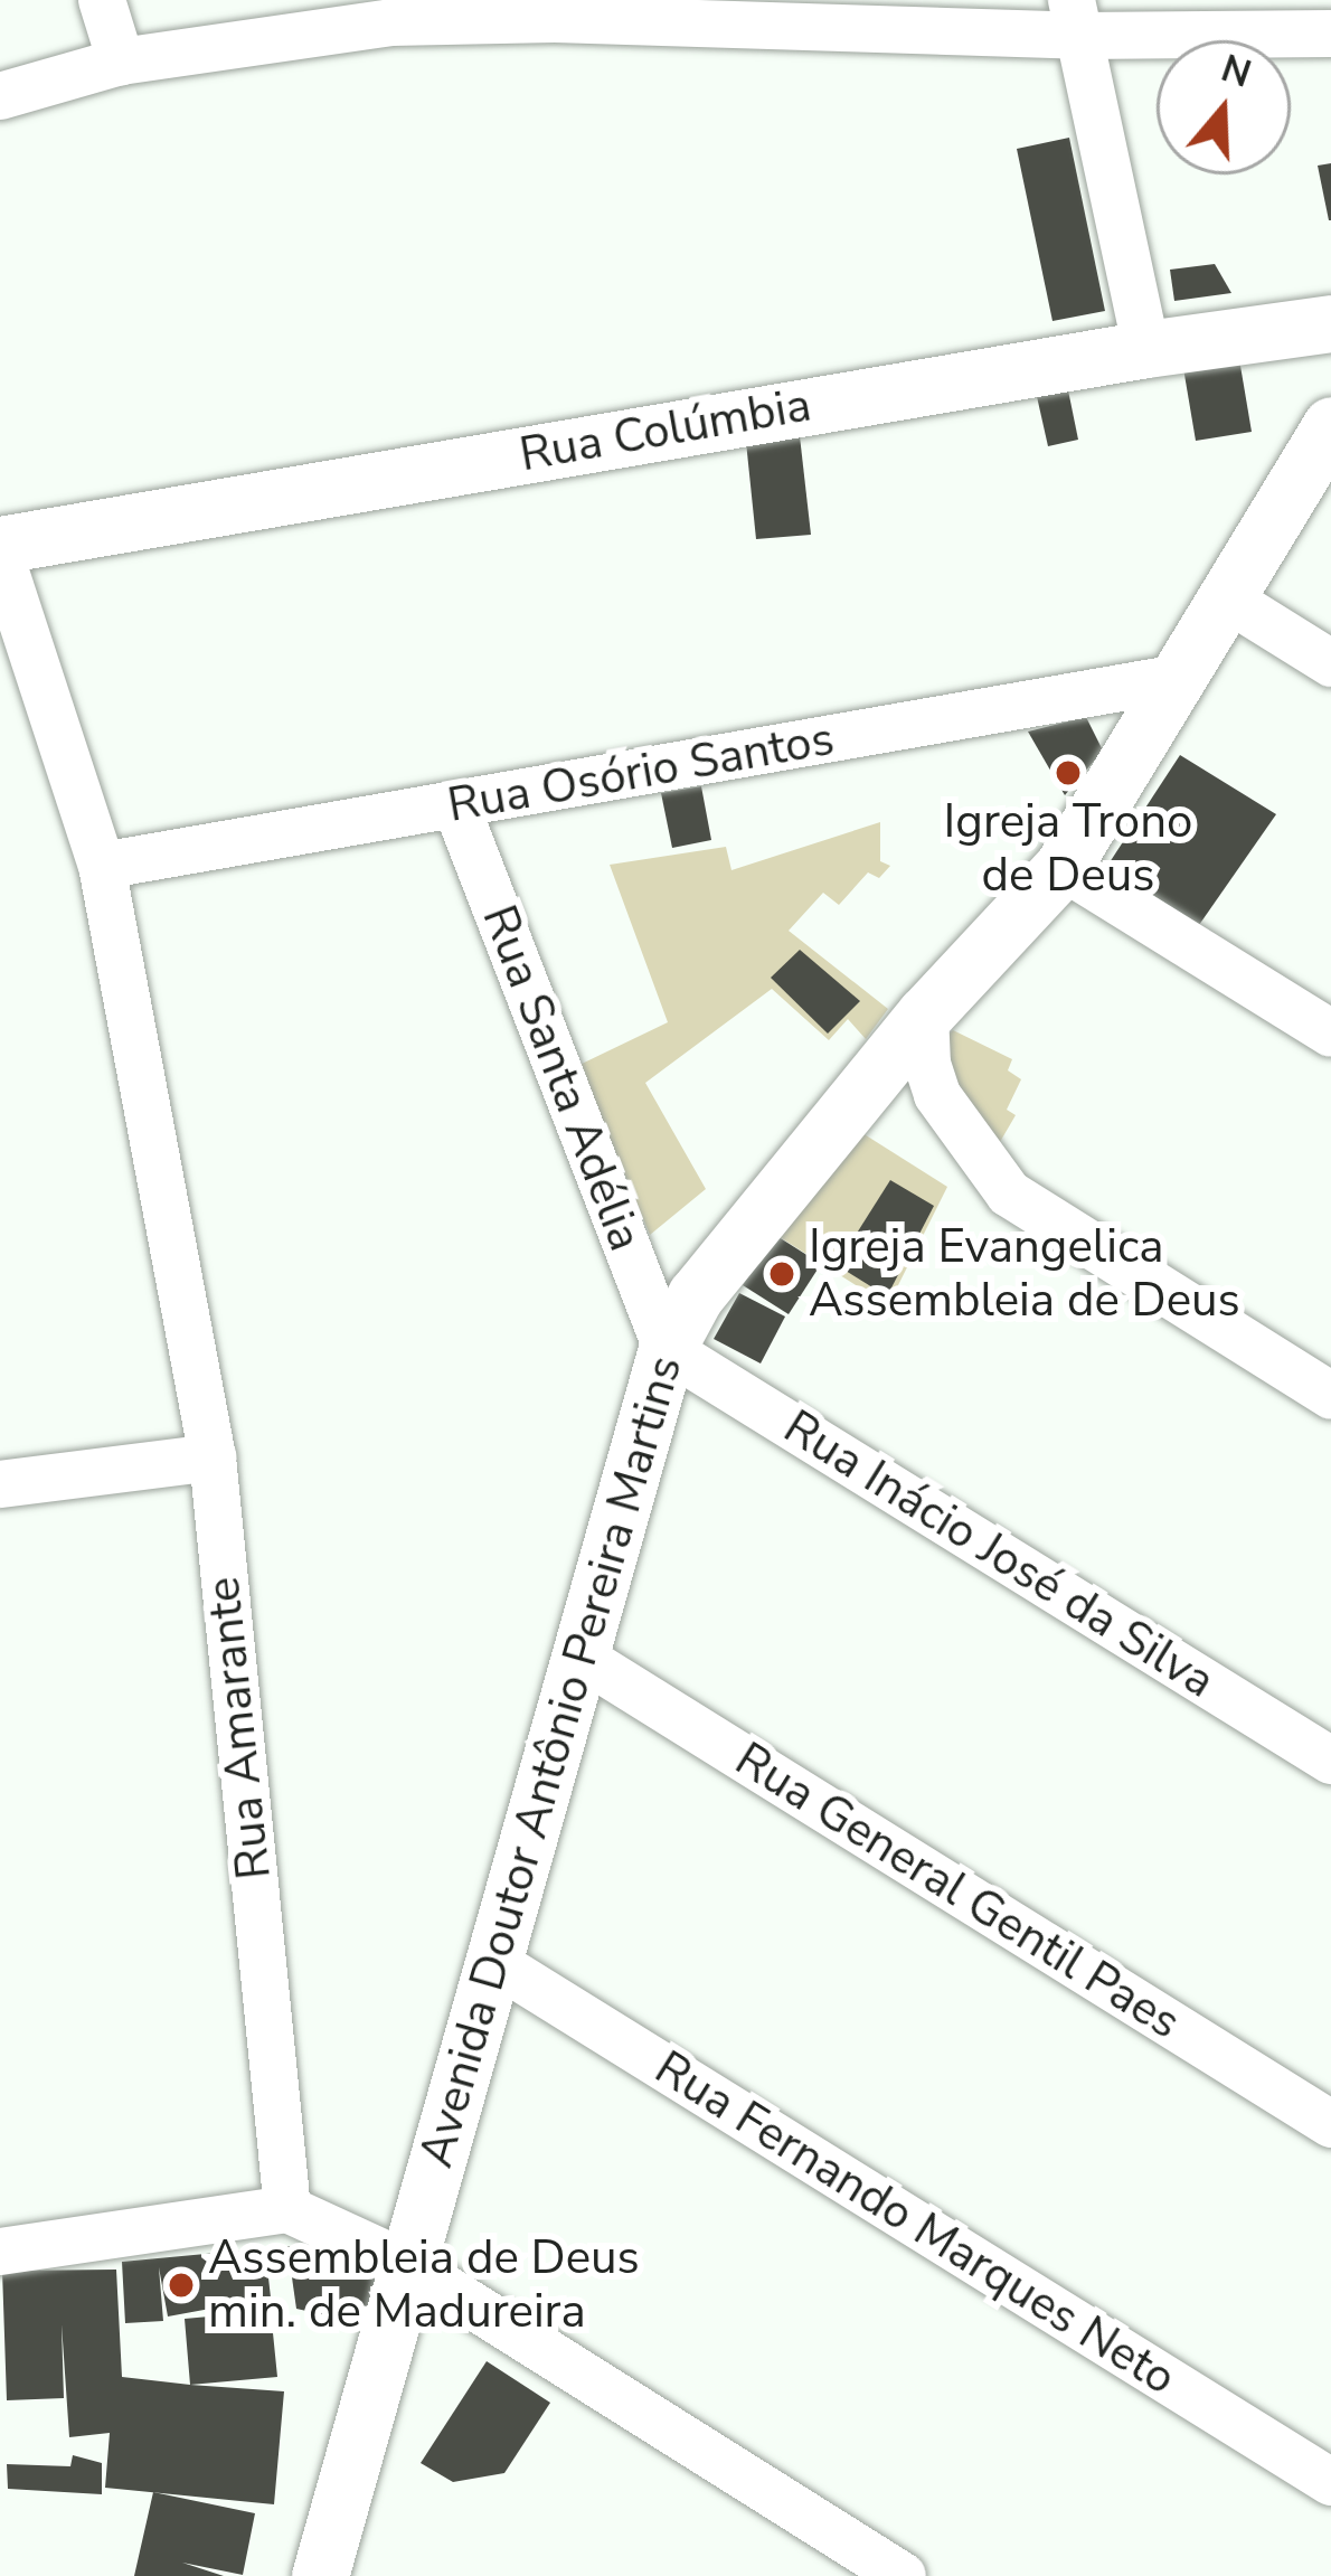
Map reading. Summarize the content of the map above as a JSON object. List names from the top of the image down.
{
  "streets": {
    "street": [
      "Rua Colúmbia",
      "Rua Osório Santos",
      "Rua Santa Adélia",
      "Rua Inácio José da Silva",
      "Rua Amarante",
      "Avenida Doutor Antônio Pereira Martins",
      "Rua General Gentil Paes",
      "Rua Fernando Marques Neto"
    ]
  },
  "crossings": [
    ["Rua Colúmbia", "Rua Amarante"],
    ["Rua Osório Santos", "Rua Santa Adélia"],
    ["Rua Osório Santos", "Rua Amarante"],
    ["Rua Osório Santos", "Avenida Doutor Antônio Pereira Martins"],
    ["Rua Santa Adélia", "Rua Inácio José da Silva"],
    ["Rua Santa Adélia", "Avenida Doutor Antônio Pereira Martins"],
    ["Rua Inácio José da Silva", "Avenida Doutor Antônio Pereira Martins"],
    ["Avenida Doutor Antônio Pereira Martins", "Rua General Gentil Paes"],
    ["Avenida Doutor Antônio Pereira Martins", "Rua Fernando Marques Neto"]
  ],
  "places": ["Igreja Trono de Deus", "Igreja Evangelica Assembleia de Deus", "Assembleia de Deus min. de Madureira"],
  "north": "top"
}
